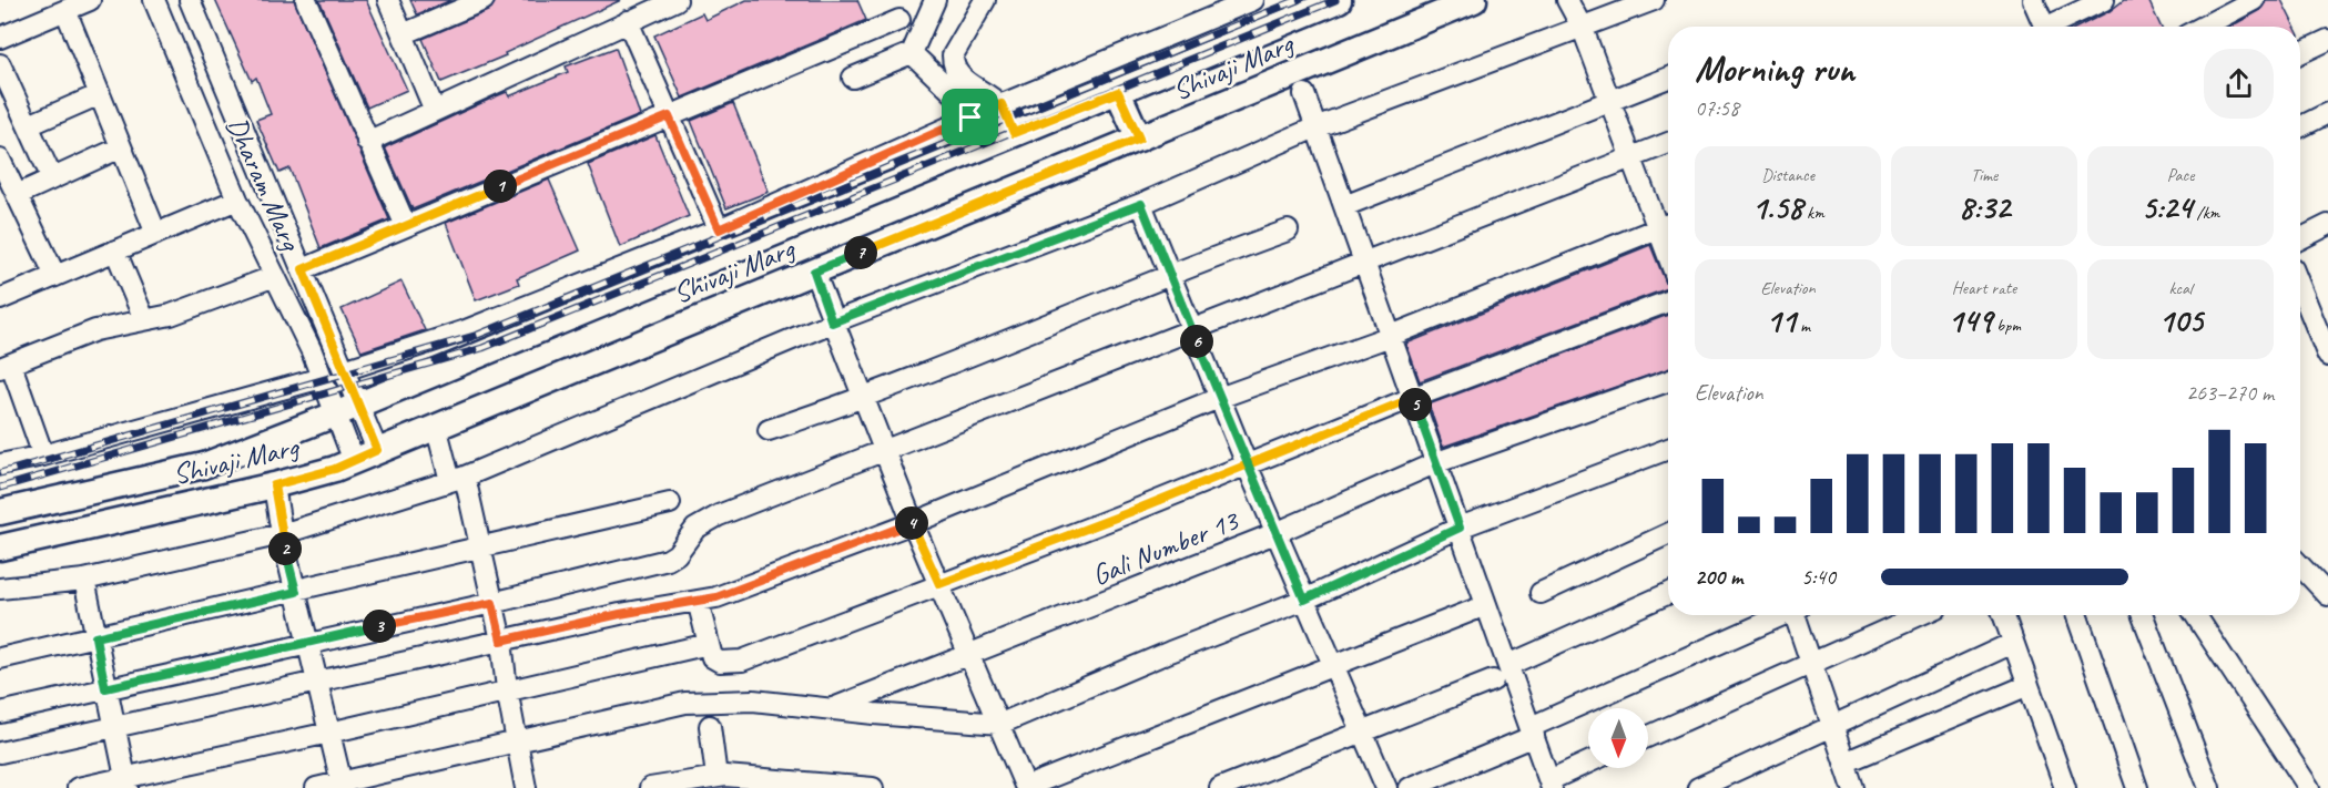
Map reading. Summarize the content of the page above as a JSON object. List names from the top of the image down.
{
  "streets": {
    "main road": ["Shivaji Marg"],
    "street": ["Dharam Marg", "Gali Number 13"]
  },
  "crossings": [
    ["Shivaji Marg", "Dharam Marg"]
  ],
  "north": "bottom",
  "page": {
    "heading": ["Morning run", "07:58"],
    "stats": [
      ["Distance", "1.58 km"],
      ["Time", "8:32"],
      ["Pace", "5:24 /km"],
      ["Elevation", "11 m"],
      ["Heart rate", "149 bpm"],
      ["kcal", "105"]
    ],
    "pins": [
      "1",
      "7",
      "6",
      "5",
      "4",
      "2",
      "3"
    ],
    "chart": ["Elevation", "263–270 m"],
    "list": [
      {
        "name": "200 m",
        "note": "5:40"
      }
    ]
  }
}
